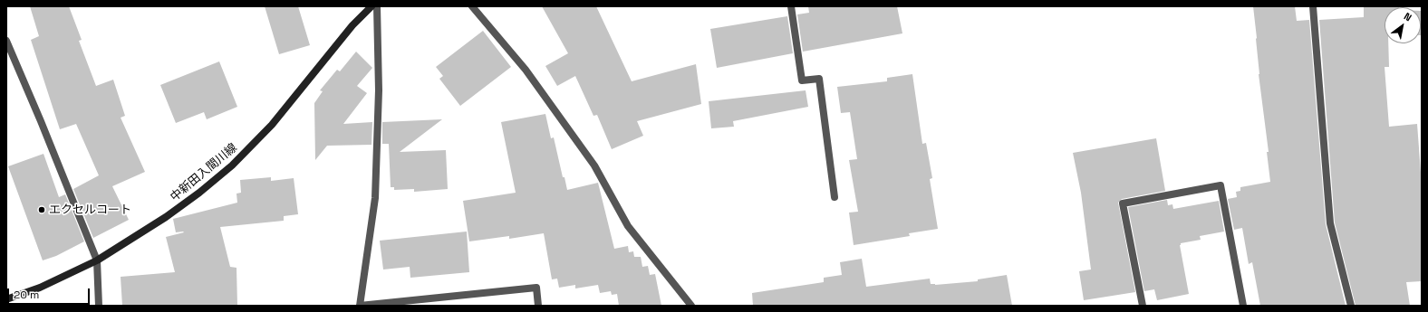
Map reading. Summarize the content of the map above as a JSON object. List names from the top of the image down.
{
  "streets": {
    "main road": ["中新田入間川線"]
  },
  "places": ["エクセルコート"],
  "scale_bar": "20 m",
  "north": "top right"
}
